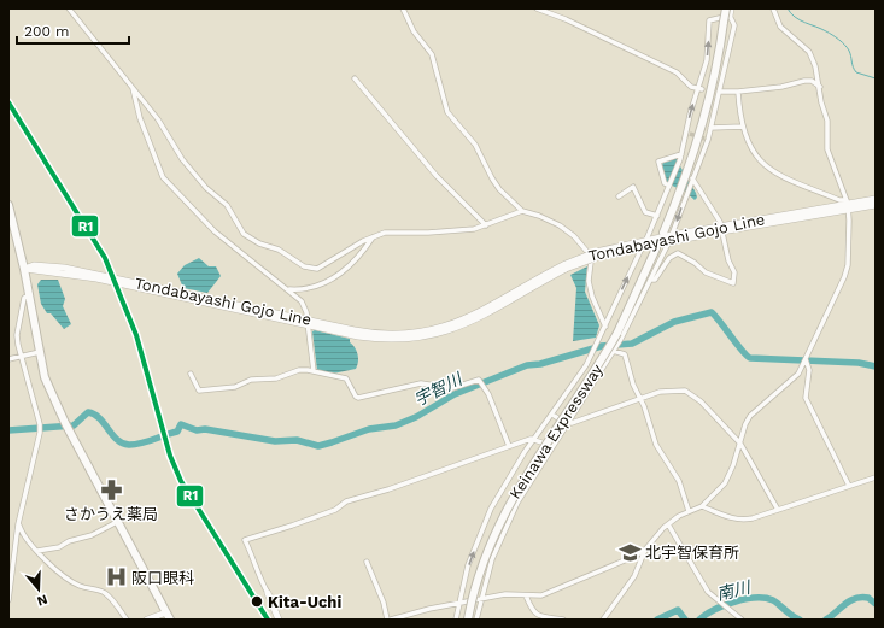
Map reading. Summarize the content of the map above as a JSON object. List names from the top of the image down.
{
  "streets": {
    "highway": ["Keinawa Expressway"],
    "main road": ["Tondabayashi Gojo Line"]
  },
  "water": ["宇智川", "南川"],
  "places": {
    "pharmacy": ["さかうえ薬局"],
    "school or university": ["北宇智保育所"],
    "hospital": ["阪口眼科"],
    "other": ["Kita-Uchi"]
  },
  "lines": ["transit line R1"],
  "scale_bar": "200 m",
  "north": "bottom"
}
